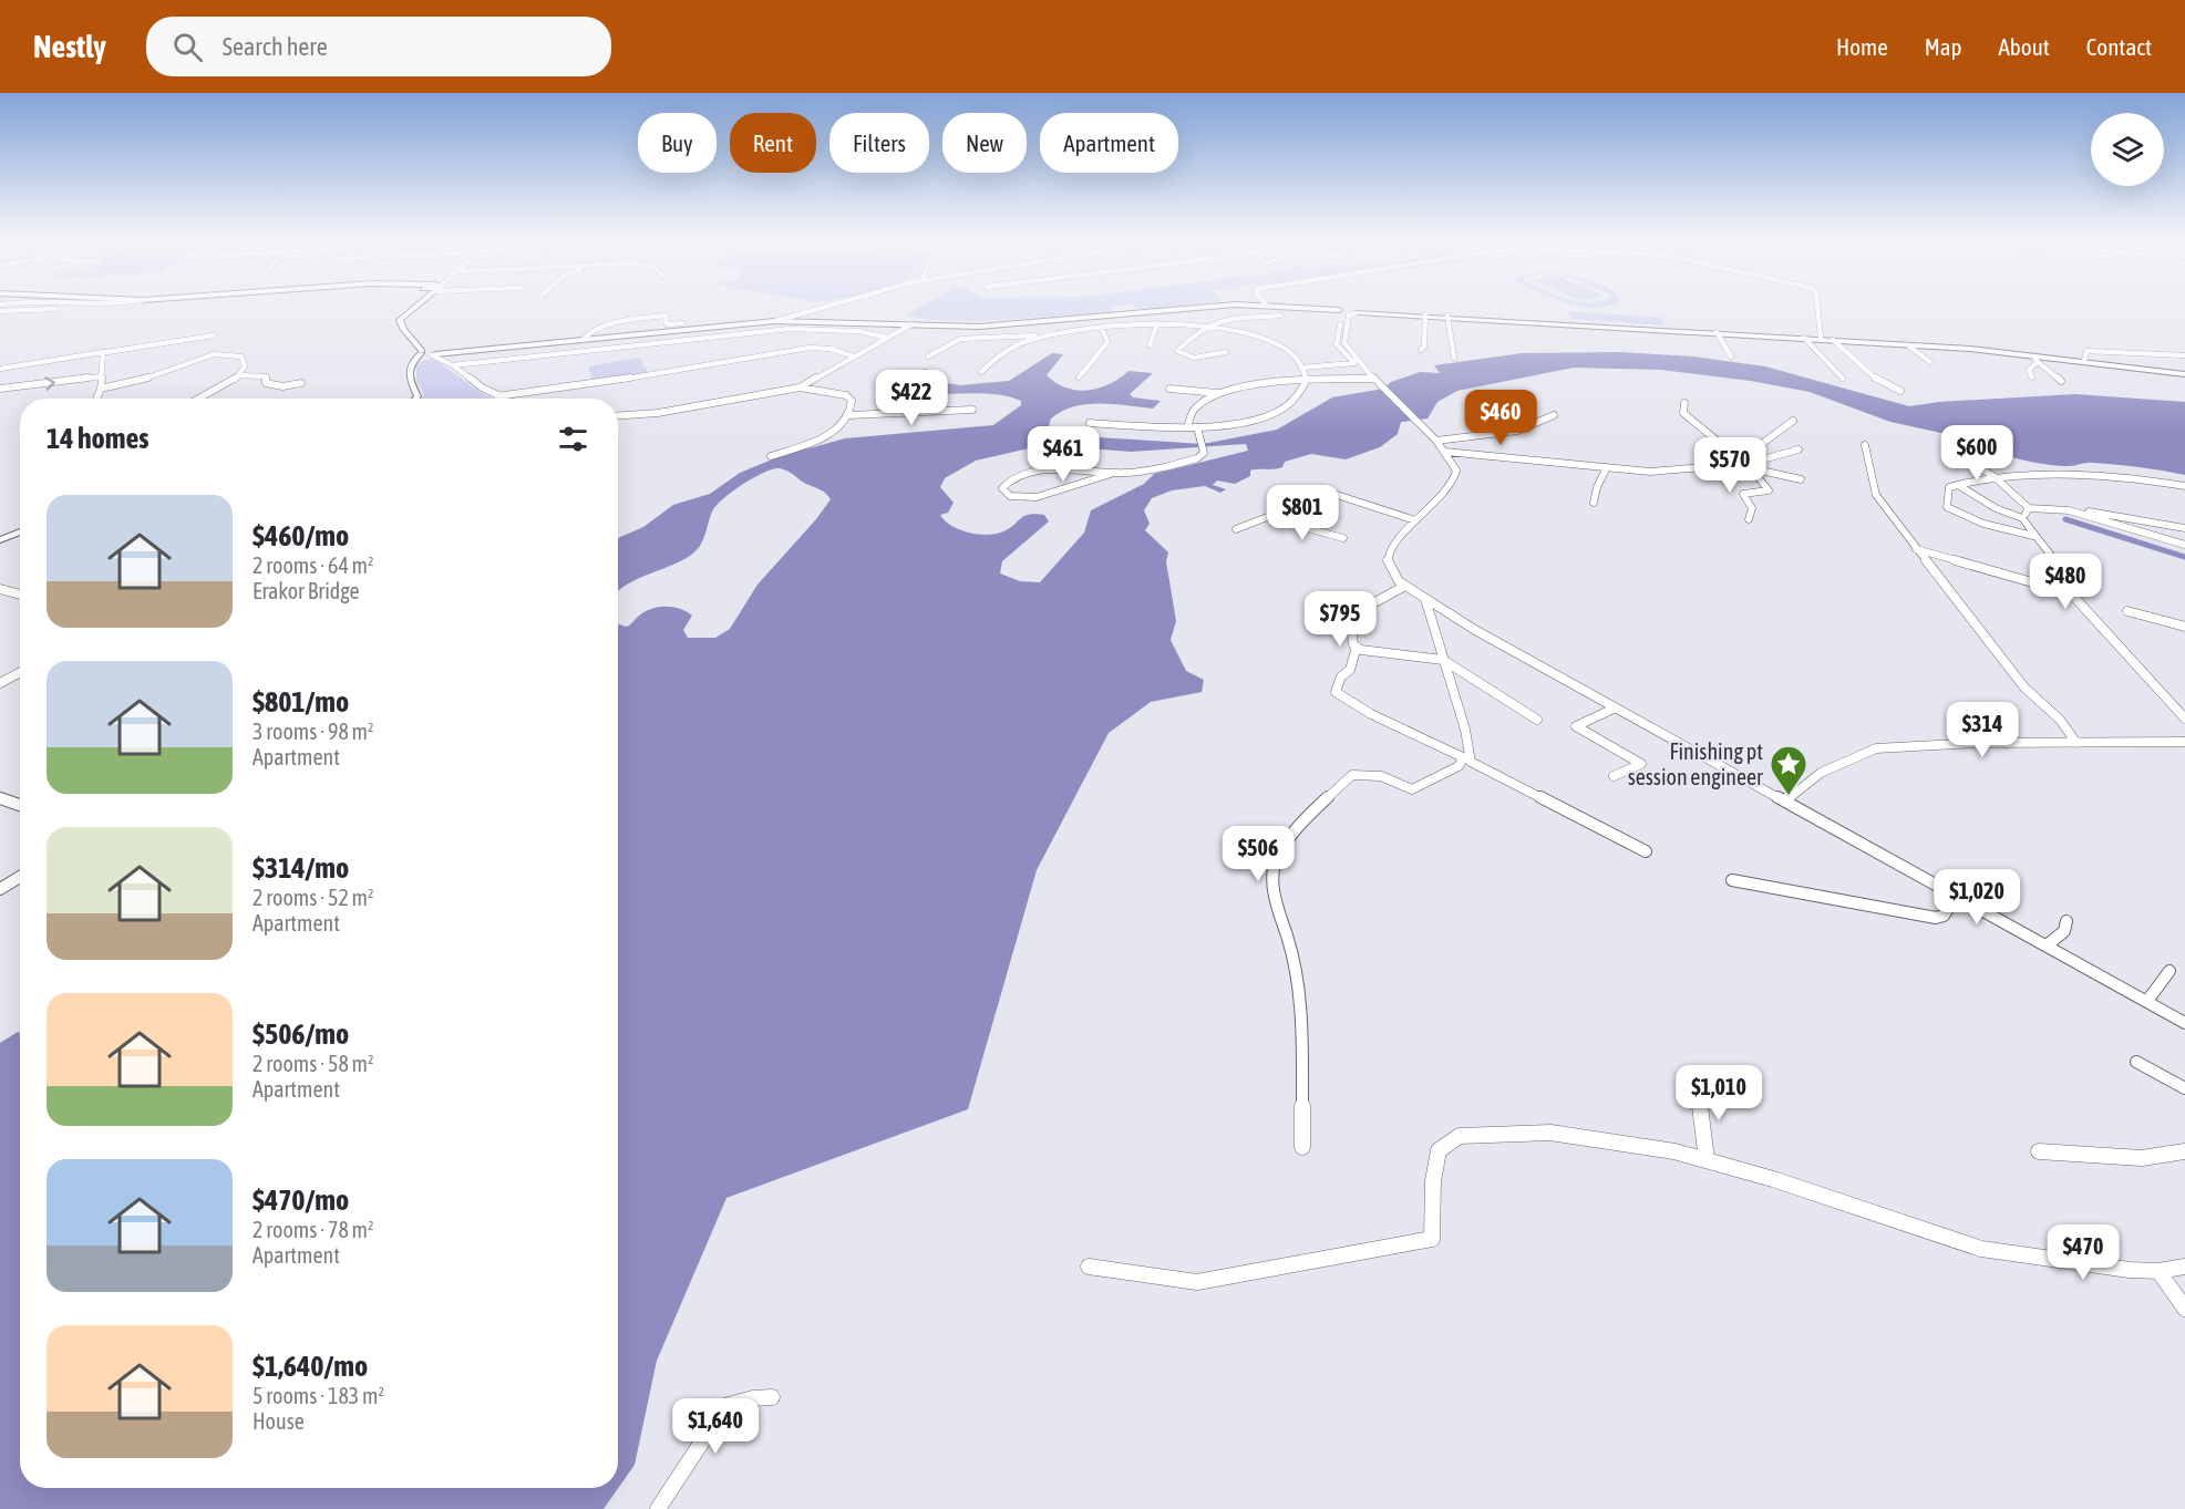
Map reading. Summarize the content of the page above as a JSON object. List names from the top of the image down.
{
  "places": {
    "place": ["Finishing pt session engineer"]
  },
  "page": {
    "header": "Nestly",
    "search": "Search here",
    "nav": [
      "Home",
      "Map",
      "About",
      "Contact"
    ],
    "chip": [
      "Buy",
      "Rent",
      "Filters",
      "New",
      "Apartment"
    ],
    "price": [
      "$422",
      "$460",
      "$600",
      "$461",
      "$570",
      "$801",
      "$480",
      "$795",
      "$314",
      "$506",
      "$1,020",
      "$1,010",
      "$470",
      "$1,640"
    ],
    "heading": "14 homes",
    "list": [
      {
        "name": "$460/mo",
        "note": "2 rooms · 64 m² · Erakor Bridge"
      },
      {
        "name": "$801/mo",
        "note": "3 rooms · 98 m² · Apartment"
      },
      {
        "name": "$314/mo",
        "note": "2 rooms · 52 m² · Apartment"
      },
      {
        "name": "$506/mo",
        "note": "2 rooms · 58 m² · Apartment"
      },
      {
        "name": "$470/mo",
        "note": "2 rooms · 78 m² · Apartment"
      },
      {
        "name": "$1,640/mo",
        "note": "5 rooms · 183 m² · House"
      }
    ]
  }
}
